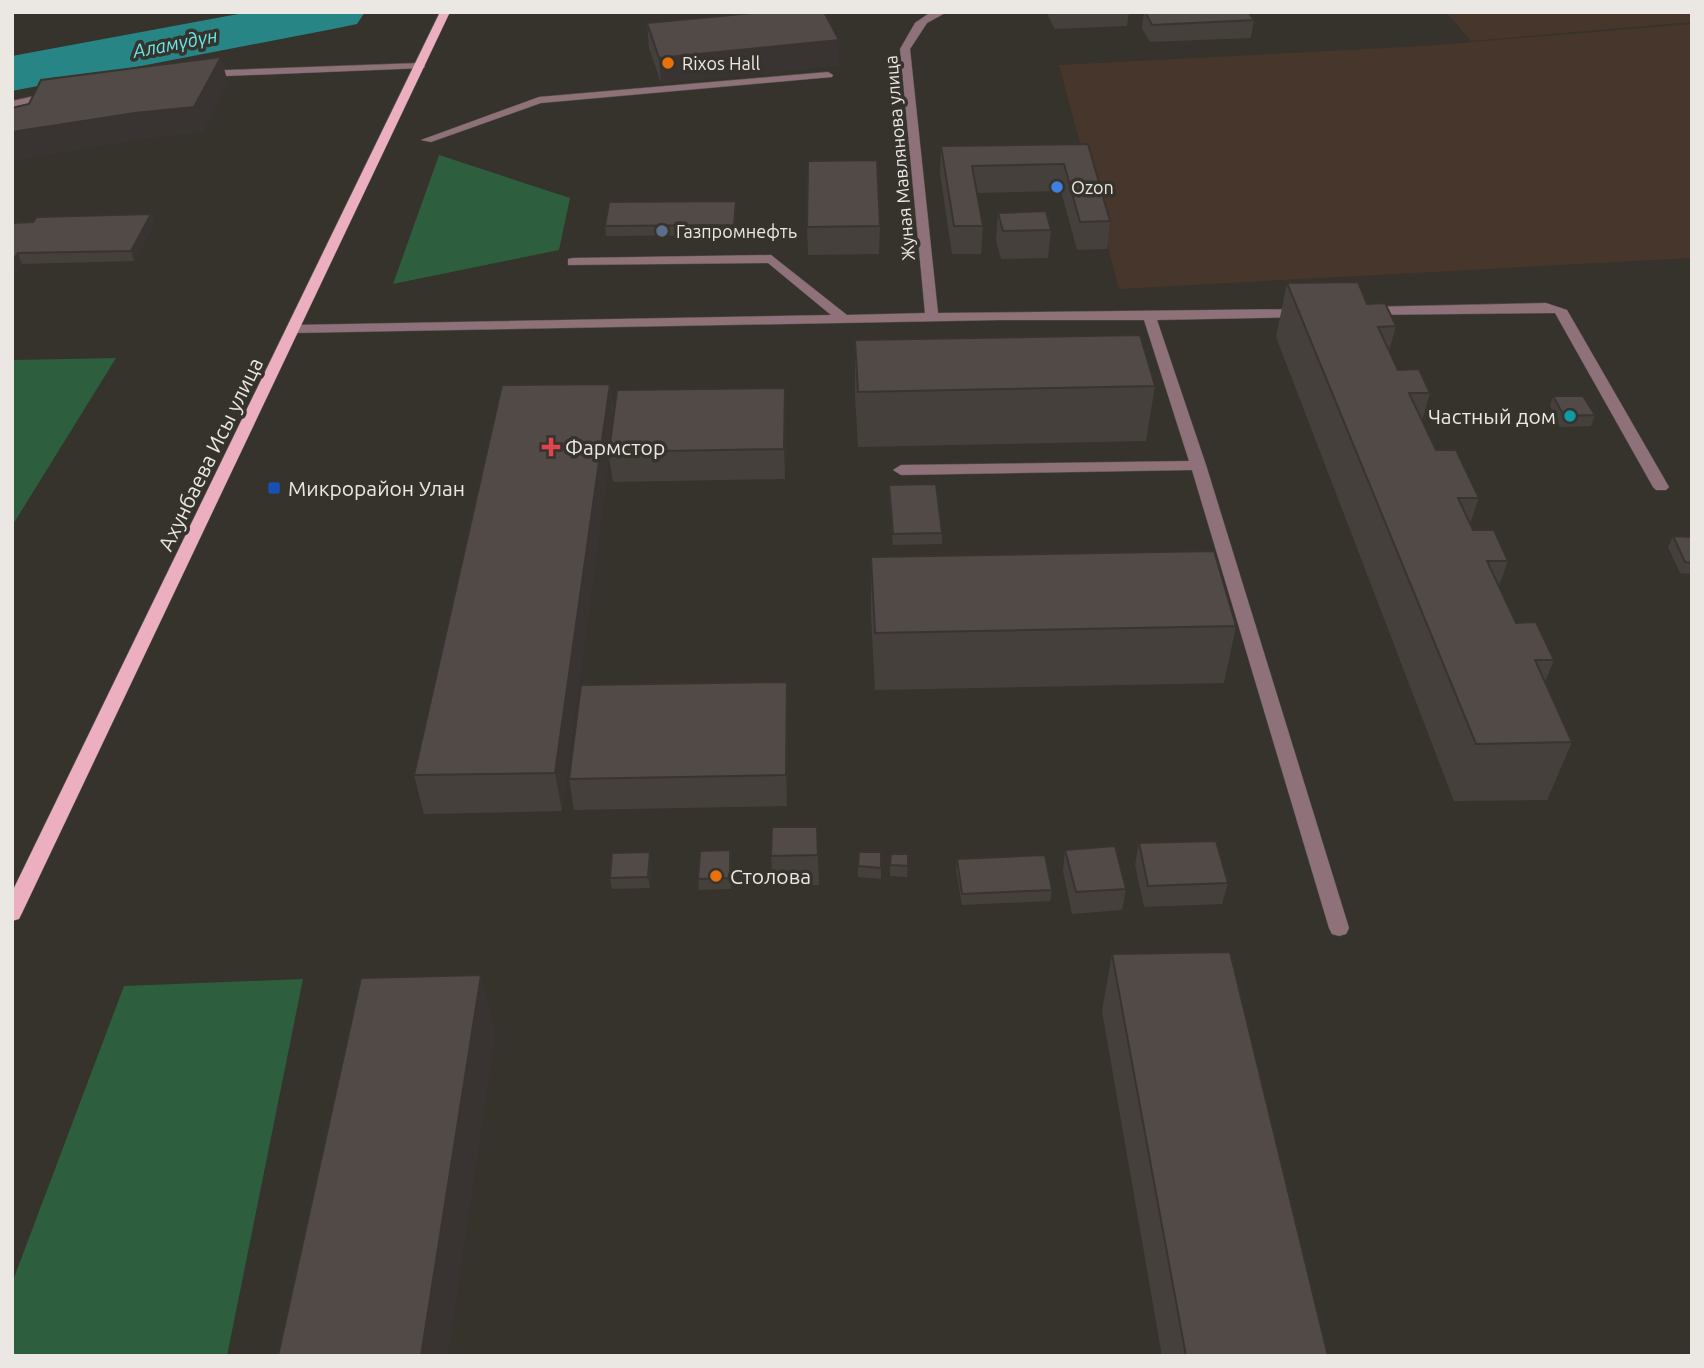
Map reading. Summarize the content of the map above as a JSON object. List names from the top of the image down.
{
  "streets": {
    "main road": ["Ахунбаева Исы улица"],
    "street": ["Жуная Мавлянова улица"]
  },
  "water": ["Аламүдүн"],
  "places": {
    "other": [
      "Rixos Hall",
      "Ozon",
      "Газпромнефть",
      "Частный дом",
      "Столова"
    ],
    "health": ["Фармстор"],
    "transit": ["Микрорайон Улан"]
  }
}
